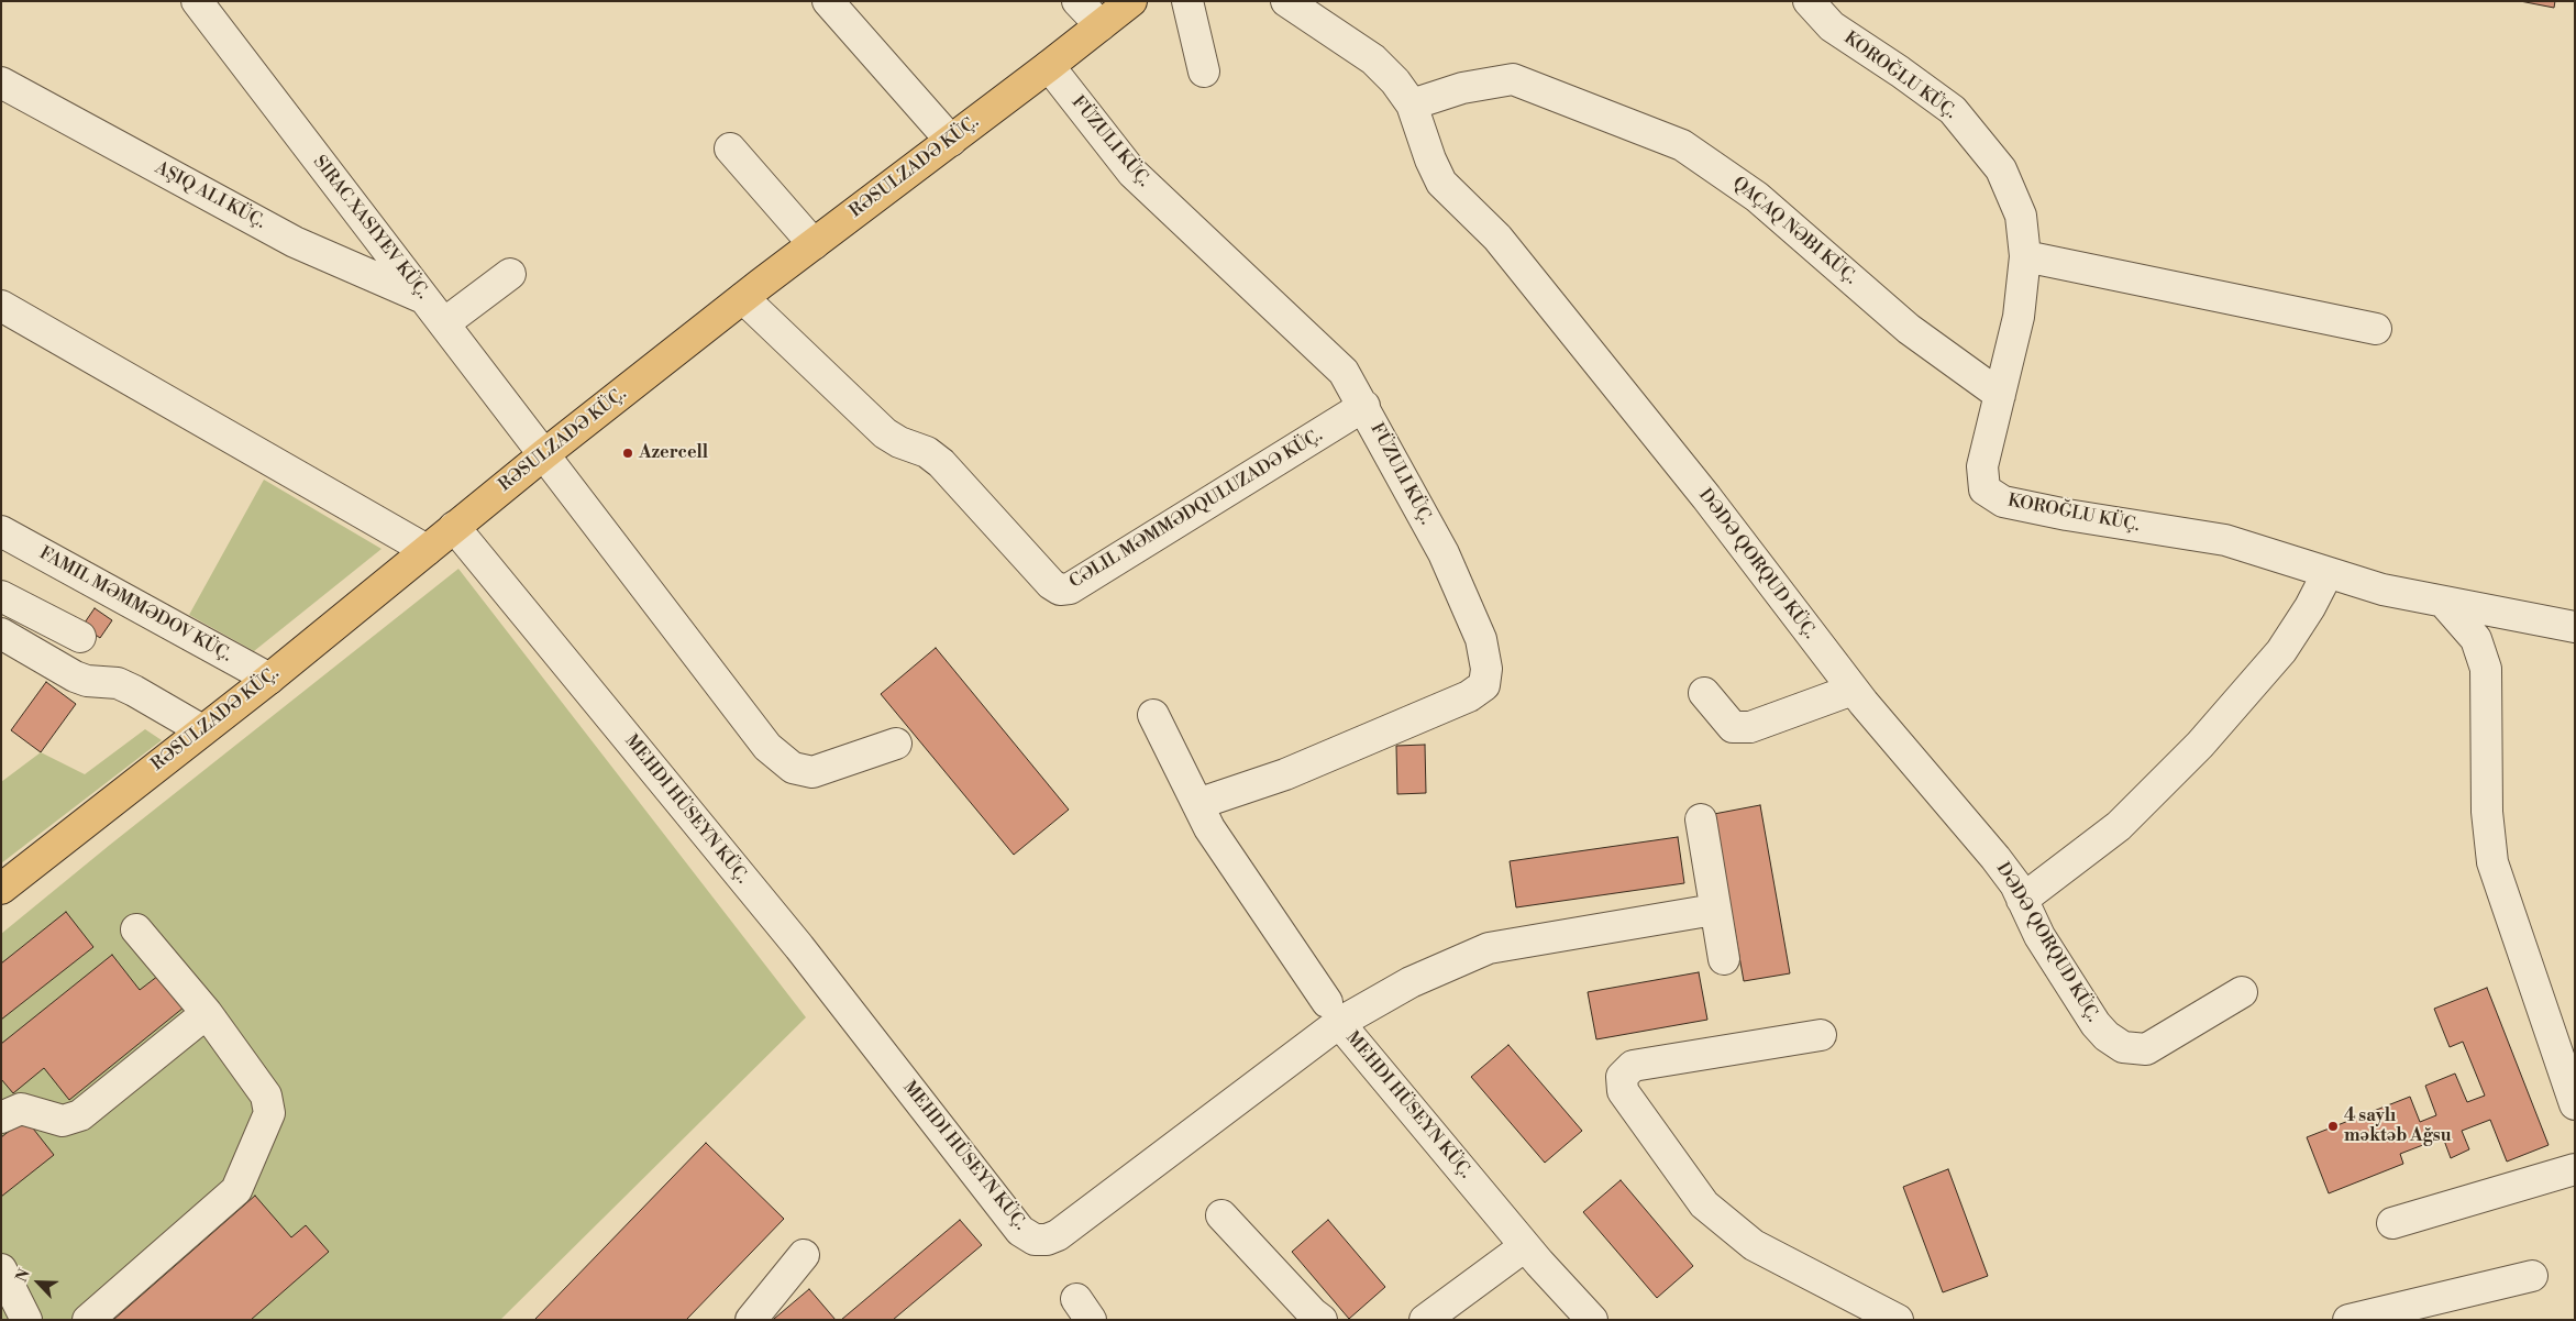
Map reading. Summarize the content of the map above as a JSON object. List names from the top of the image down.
{
  "streets": {
    "main road": ["RƏSULZADƏ KÜÇ."],
    "street": [
      "KOROĞLU KÜÇ.",
      "FÜZULI KÜÇ.",
      "QAÇAQ NƏBI KÜÇ.",
      "CƏLIL MƏMMƏDQULUZADƏ KÜÇ.",
      "DƏDƏ QORQUD KÜÇ.",
      "FAMIL MƏMMƏDOV KÜÇ.",
      "MEHDI HÜSEYN KÜÇ."
    ]
  },
  "crossings": [
    ["KOROĞLU KÜÇ.", "QAÇAQ NƏBI KÜÇ."],
    ["FÜZULI KÜÇ.", "RƏSULZADƏ KÜÇ."],
    ["FÜZULI KÜÇ.", "CƏLIL MƏMMƏDQULUZADƏ KÜÇ."],
    ["RƏSULZADƏ KÜÇ.", "CƏLIL MƏMMƏDQULUZADƏ KÜÇ."],
    ["RƏSULZADƏ KÜÇ.", "FAMIL MƏMMƏDOV KÜÇ."],
    ["RƏSULZADƏ KÜÇ.", "MEHDI HÜSEYN KÜÇ."],
    ["QAÇAQ NƏBI KÜÇ.", "DƏDƏ QORQUD KÜÇ."]
  ],
  "places": ["Azercell", "4 saylı məktəb Ağsu"],
  "north": "top left"
}
